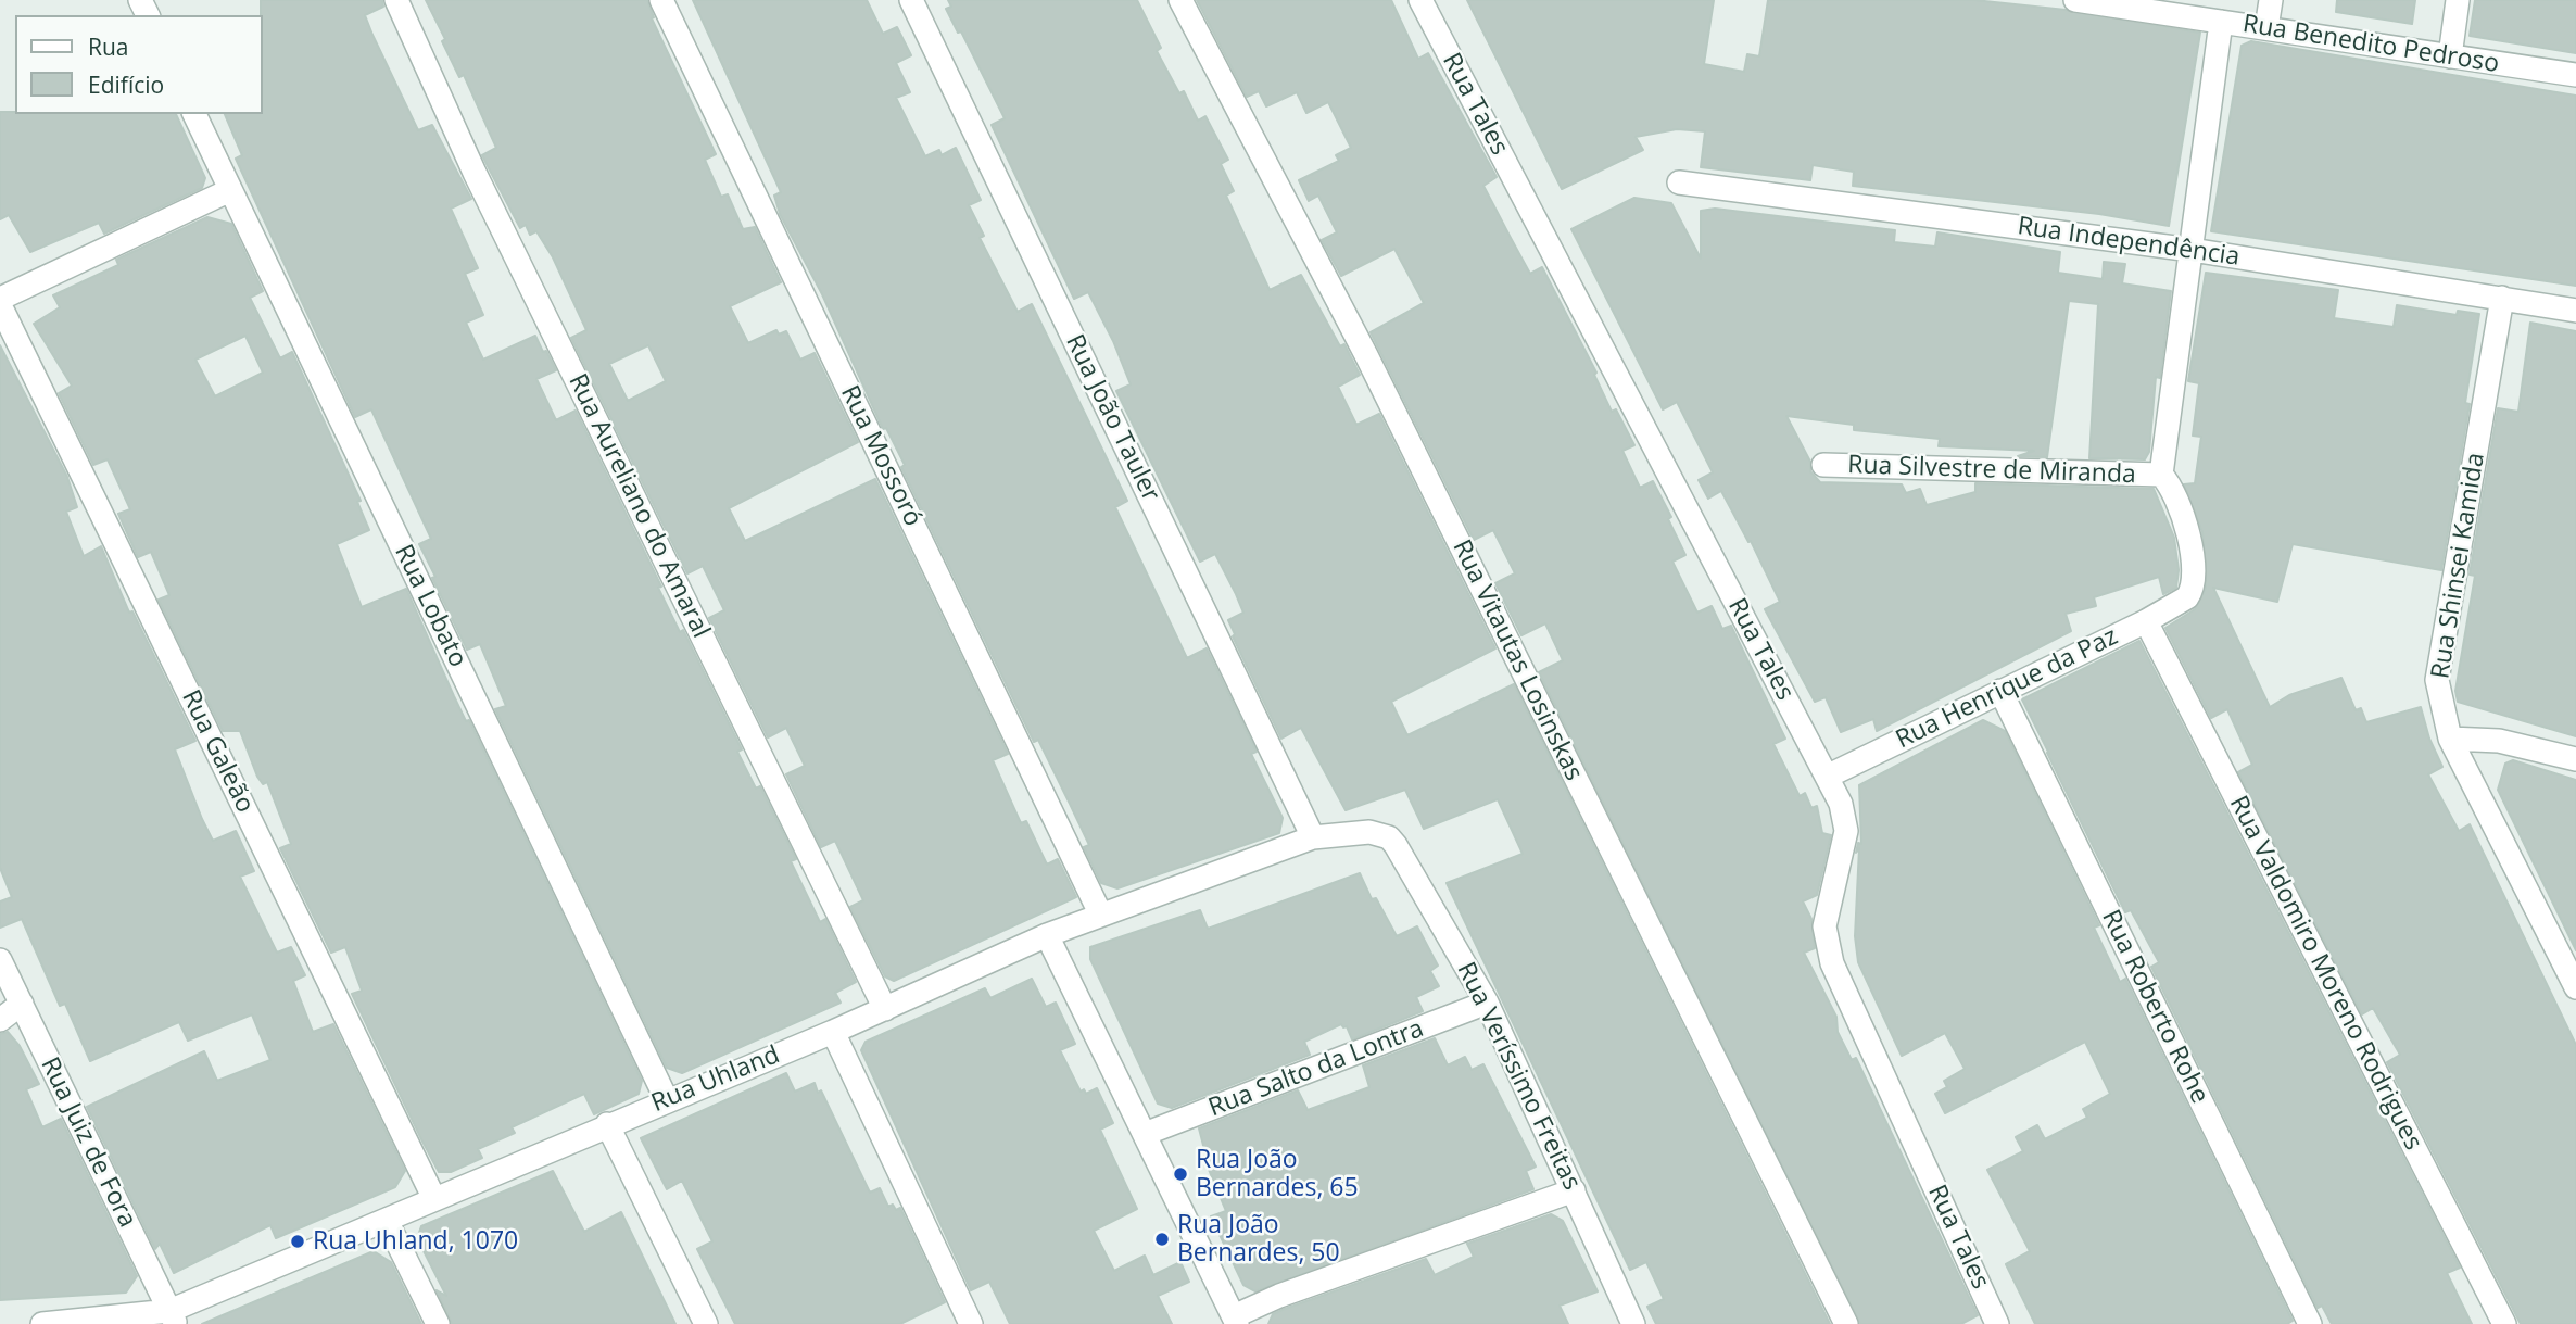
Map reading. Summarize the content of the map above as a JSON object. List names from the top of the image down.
{
  "streets": {
    "street": [
      "Rua Benedito Pedroso",
      "Rua Tales",
      "Rua Independência",
      "Rua João Tauler",
      "Rua Mossoró",
      "Rua Silvestre de Miranda",
      "Rua Aureliano do Amaral",
      "Rua Shinsei Kamida",
      "Rua Lobato",
      "Rua Vitautas Losinskas",
      "Rua Henrique da Paz",
      "Rua Galeão",
      "Rua Valdomiro Moreno Rodrigues",
      "Rua Roberto Rohe",
      "Rua Salto da Lontra",
      "Rua Veríssimo Freitas",
      "Rua Uhland",
      "Rua Juiz de Fora"
    ]
  },
  "crossings": [
    ["Rua Tales", "Rua Henrique da Paz"],
    ["Rua Independência", "Rua Shinsei Kamida"],
    ["Rua João Tauler", "Rua Uhland"],
    ["Rua Mossoró", "Rua Uhland"],
    ["Rua Silvestre de Miranda", "Rua Henrique da Paz"],
    ["Rua Aureliano do Amaral", "Rua Uhland"],
    ["Rua Lobato", "Rua Uhland"],
    ["Rua Henrique da Paz", "Rua Valdomiro Moreno Rodrigues"],
    ["Rua Henrique da Paz", "Rua Roberto Rohe"],
    ["Rua Galeão", "Rua Uhland"],
    ["Rua Salto da Lontra", "Rua Veríssimo Freitas"],
    ["Rua Veríssimo Freitas", "Rua Uhland"],
    ["Rua Uhland", "Rua Juiz de Fora"]
  ],
  "places": ["Rua João Bernardes, 65", "Rua João Bernardes, 50", "Rua Uhland, 1070"],
  "legend": ["Rua", "Edifício"]
}
